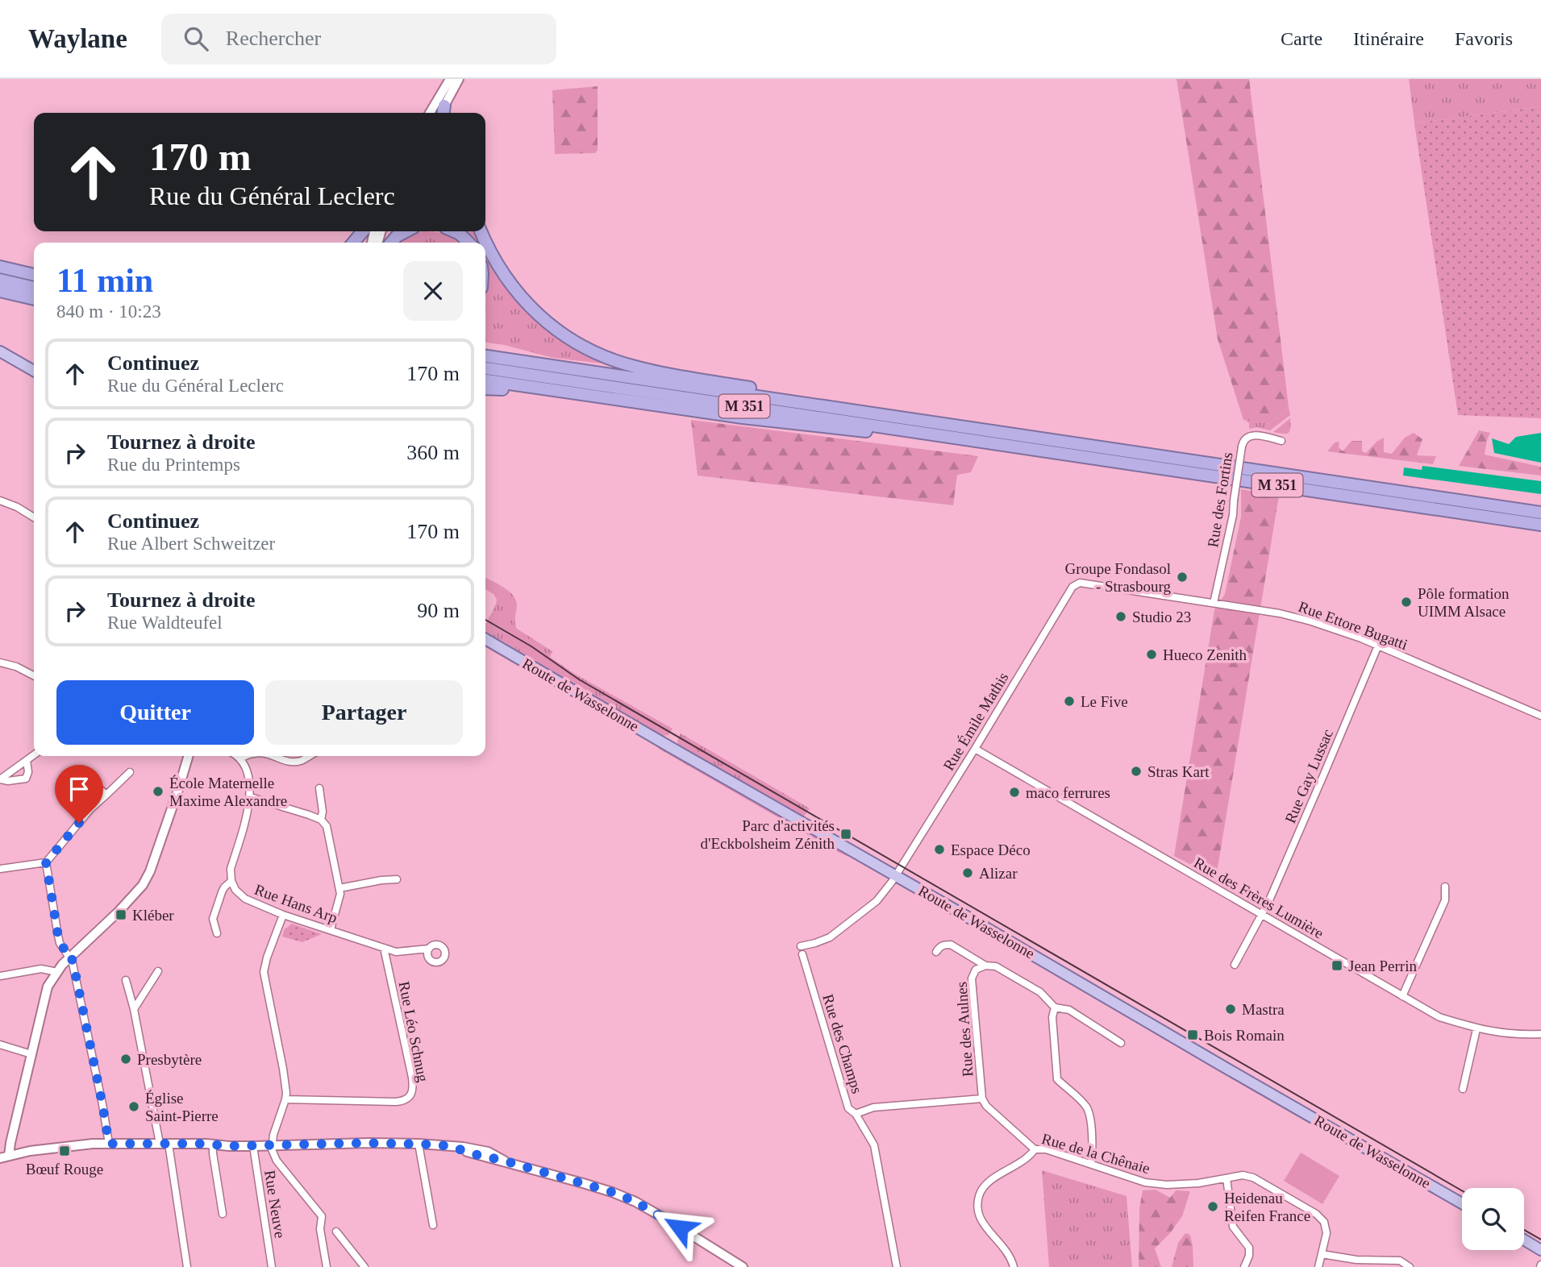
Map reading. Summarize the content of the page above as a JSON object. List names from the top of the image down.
{
  "streets": {
    "highway": ["M 351"],
    "main road": ["Route de Wasselonne"],
    "street": [
      "Rue des Fortins",
      "Rue Ettore Bugatti",
      "Rue Émile Mathis",
      "Rue Gay Lussac",
      "Rue des Frères Lumière",
      "Rue Hans Arp",
      "Rue des Aulnes",
      "Rue Léo Schnug",
      "Rue des Champs",
      "Rue de la Chênaie",
      "Rue Neuve"
    ]
  },
  "crossings": [
    ["Rue des Fortins", "Rue Ettore Bugatti"],
    ["Rue Ettore Bugatti", "Rue Émile Mathis"],
    ["Rue Ettore Bugatti", "Rue Gay Lussac"],
    ["Route de Wasselonne", "Rue Émile Mathis"],
    ["Rue Émile Mathis", "Rue des Frères Lumière"],
    ["Rue Gay Lussac", "Rue des Frères Lumière"],
    ["Rue Hans Arp", "Rue Léo Schnug"],
    ["Rue des Aulnes", "Rue de la Chênaie"]
  ],
  "places": {
    "other": [
      "Groupe Fondasol - Strasbourg",
      "Pôle formation UIMM Alsace",
      "Studio 23",
      "Hueco Zenith",
      "Le Five",
      "Stras Kart",
      "École Maternelle Maxime Alexandre",
      "maco ferrures",
      "Espace Déco",
      "Alizar",
      "Mastra",
      "Presbytère",
      "Église Saint-Pierre",
      "Heidenau Reifen France"
    ],
    "transit": [
      "Parc d'activités d'Eckbolsheim Zénith",
      "Kléber",
      "Jean Perrin",
      "Bois Romain",
      "Bœuf Rouge"
    ]
  },
  "page": {
    "header": "Waylane",
    "search": "Rechercher",
    "nav": ["Carte", "Itinéraire", "Favoris"],
    "turn": ["170 m", "Rue du Général Leclerc"],
    "heading": ["11 min", "840 m · 10:23"],
    "list": [
      {
        "name": "Continuez",
        "note": "Rue du Général Leclerc",
        "value": "170 m"
      },
      {
        "name": "Tournez à droite",
        "note": "Rue du Printemps",
        "value": "360 m"
      },
      {
        "name": "Continuez",
        "note": "Rue Albert Schweitzer",
        "value": "170 m"
      },
      {
        "name": "Tournez à droite",
        "note": "Rue Waldteufel",
        "value": "90 m"
      }
    ],
    "buttons": ["Quitter", "Partager"]
  }
}
